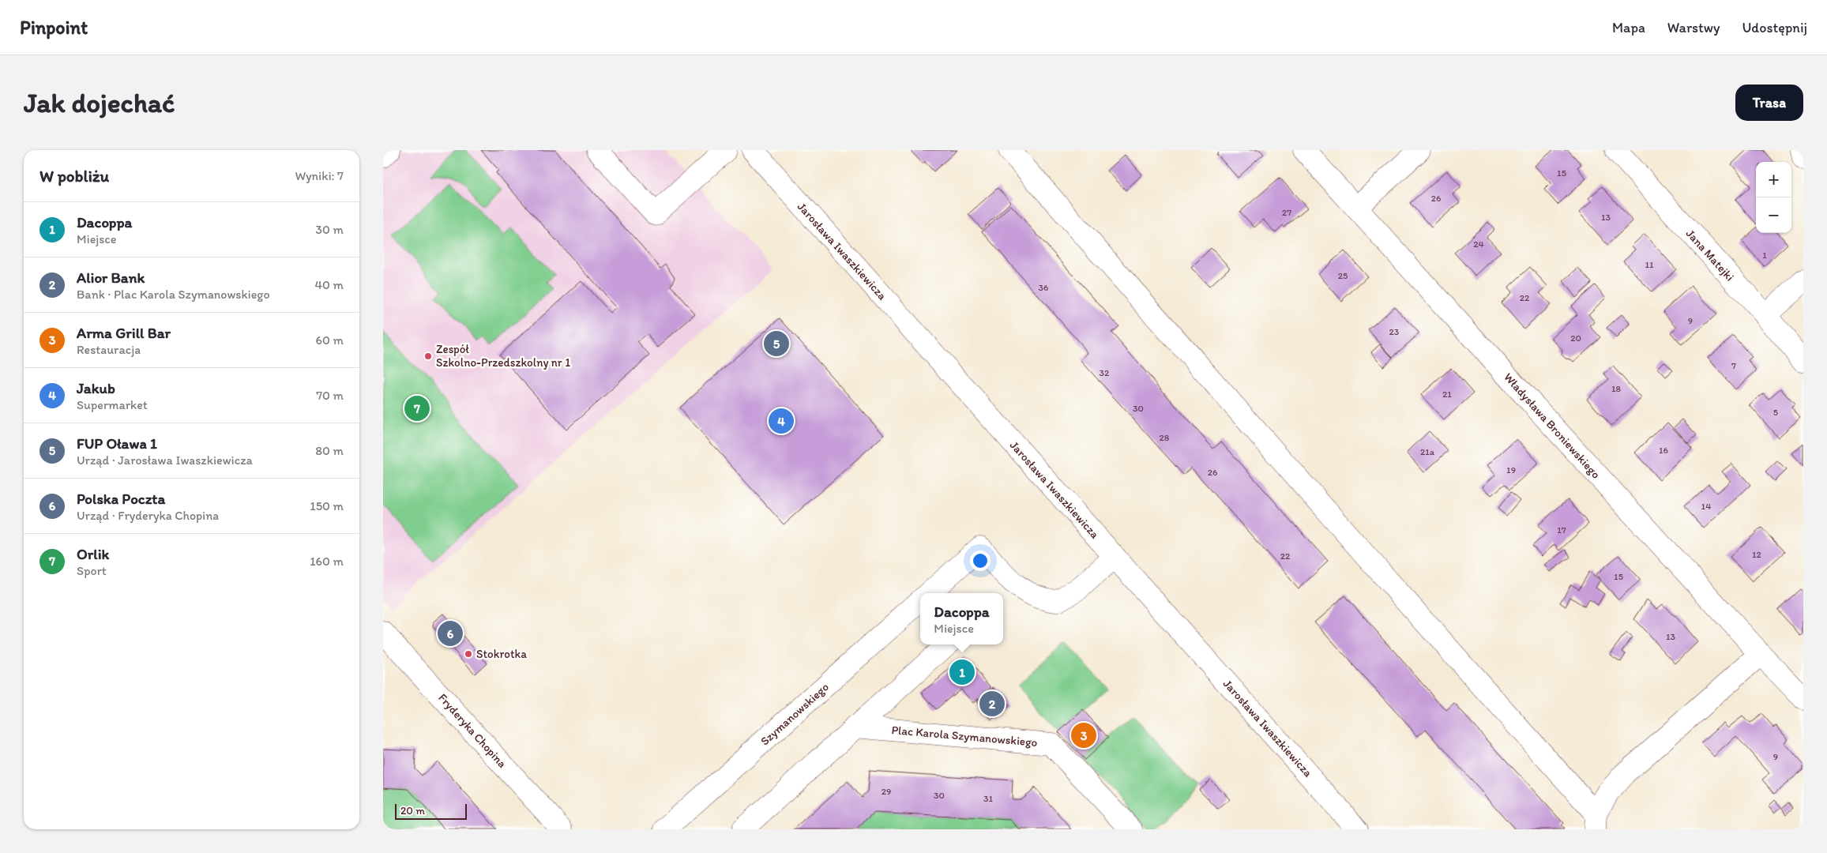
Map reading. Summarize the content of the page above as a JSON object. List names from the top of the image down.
{
  "streets": {
    "street": [
      "Jarosława Iwaszkiewicza",
      "Jana Matejki",
      "Władysława Broniewskiego",
      "Szymanowskiego",
      "Fryderyka Chopina",
      "Plac Karola Szymanowskiego"
    ]
  },
  "places": ["Zespół Szkolno-Przedszkolny nr 1", "Stokrotka"],
  "house_numbers": [
    "15",
    "26",
    "27",
    "13",
    "24",
    "1",
    "11",
    "25",
    "36",
    "22",
    "9",
    "23",
    "20",
    "7",
    "32",
    "18",
    "21",
    "30",
    "5",
    "28",
    "16",
    "21a",
    "19",
    "26",
    "14",
    "17",
    "12",
    "22",
    "15",
    "13",
    "9",
    "29",
    "30",
    "31"
  ],
  "scale_bar": "20 m",
  "page": {
    "header": "Pinpoint",
    "nav": ["Mapa", "Warstwy", "Udostępnij"],
    "buttons": "Trasa",
    "title": "Jak dojechać",
    "heading": ["W pobliżu", "Wyniki: 7"],
    "map_buttons": ["+", "−"],
    "list": [
      {
        "mark": "1",
        "name": "Dacoppa",
        "note": "Miejsce",
        "value": "30 m"
      },
      {
        "mark": "2",
        "name": "Alior Bank",
        "note": "Bank · Plac Karola Szymanowskiego",
        "value": "40 m"
      },
      {
        "mark": "3",
        "name": "Arma Grill Bar",
        "note": "Restauracja",
        "value": "60 m"
      },
      {
        "mark": "4",
        "name": "Jakub",
        "note": "Supermarket",
        "value": "70 m"
      },
      {
        "mark": "5",
        "name": "FUP Oława 1",
        "note": "Urząd · Jarosława Iwaszkiewicza",
        "value": "80 m"
      },
      {
        "mark": "6",
        "name": "Polska Poczta",
        "note": "Urząd · Fryderyka Chopina",
        "value": "150 m"
      },
      {
        "mark": "7",
        "name": "Orlik",
        "note": "Sport",
        "value": "160 m"
      }
    ],
    "pins": [
      "5",
      "7",
      "4",
      "6",
      "1",
      "2",
      "3"
    ],
    "popup": ["Dacoppa", "Miejsce"],
    "scale": "20 m"
  }
}
